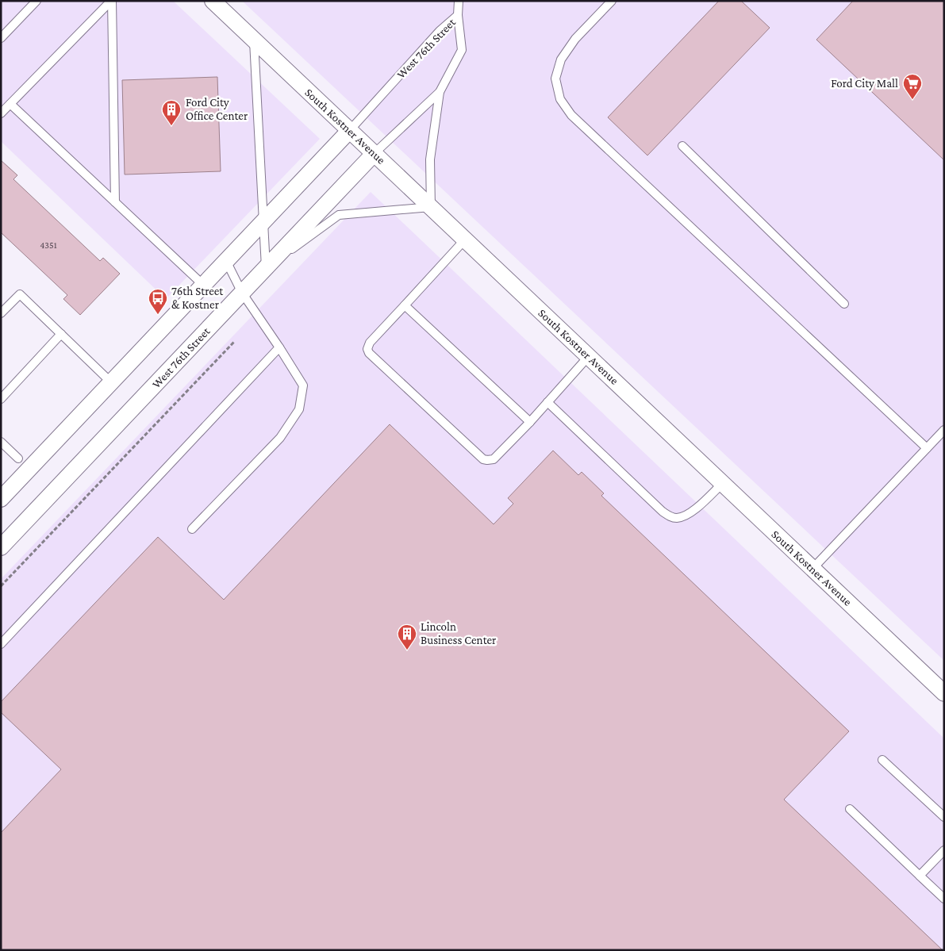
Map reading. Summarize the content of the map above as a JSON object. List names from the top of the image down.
{
  "streets": {
    "street": ["West 76th Street", "South Kostner Avenue"]
  },
  "crossings": [
    ["West 76th Street", "South Kostner Avenue"]
  ],
  "places": {
    "supermarket": ["Ford City Mall"],
    "building": ["Ford City Office Center", "Lincoln Business Center"],
    "bus stop": ["76th Street & Kostner"]
  },
  "house_numbers": ["4351"]
}
